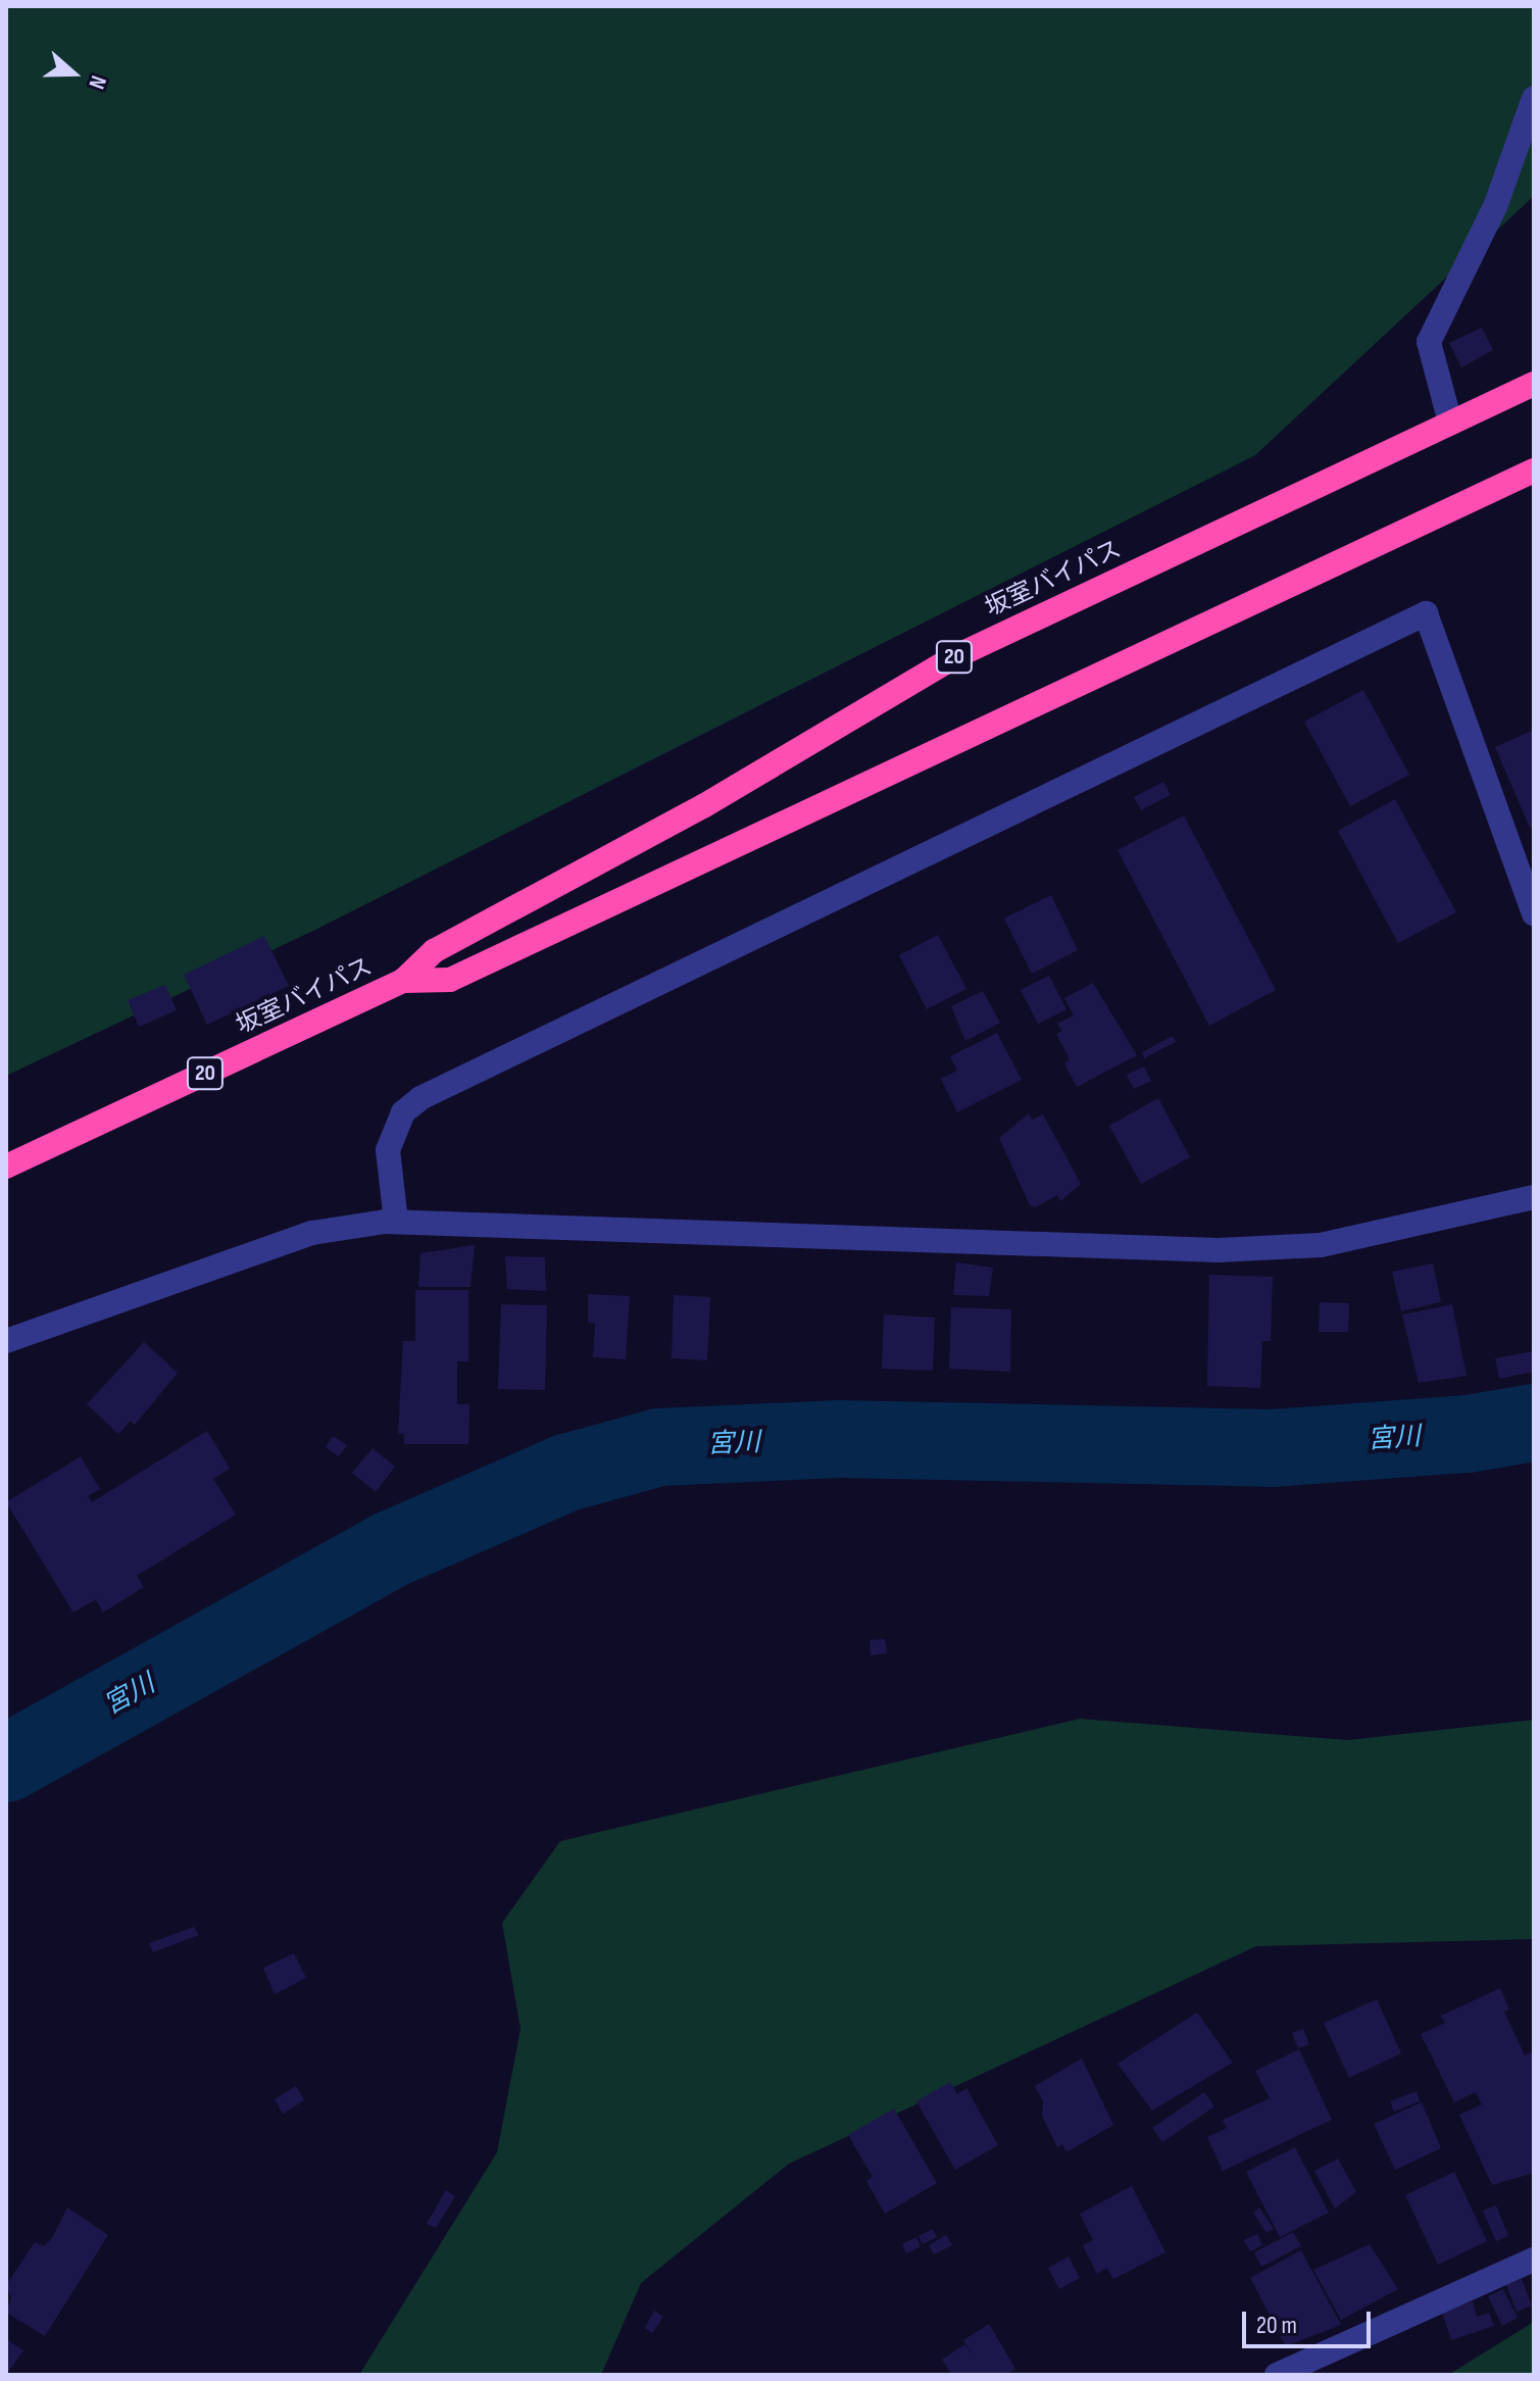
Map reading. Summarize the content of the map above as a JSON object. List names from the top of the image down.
{
  "streets": {
    "highway": ["坂室バイパス", "20"]
  },
  "water": ["宮川"],
  "scale_bar": "20 m",
  "north": "right"
}
